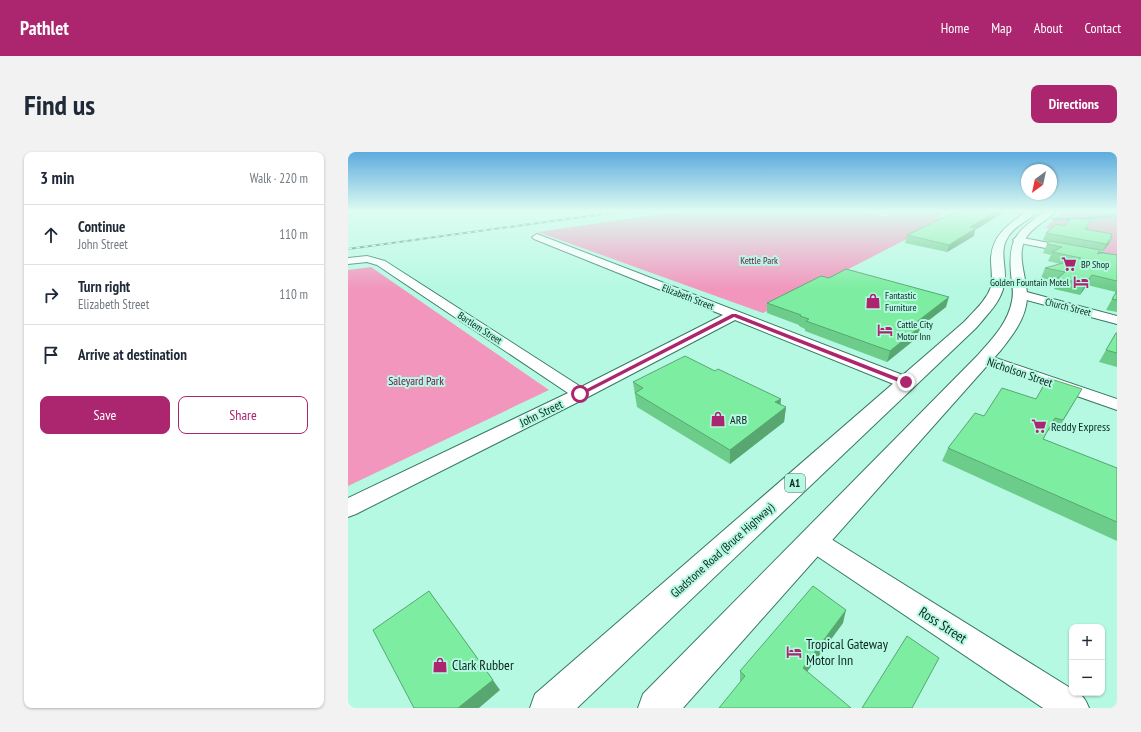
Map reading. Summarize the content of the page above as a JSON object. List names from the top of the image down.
{
  "streets": {
    "highway": ["A1", "Gladstone Road (Bruce Highway)"],
    "street": [
      "Elizabeth Street",
      "Church Street",
      "Bartlem Street",
      "Nicholson Street",
      "John Street",
      "Ross Street"
    ]
  },
  "crossings": [
    ["Elizabeth Street", "John Street"],
    ["Elizabeth Street", "Gladstone Road (Bruce Highway)"],
    ["Church Street", "Gladstone Road (Bruce Highway)"],
    ["Bartlem Street", "John Street"],
    ["Nicholson Street", "Gladstone Road (Bruce Highway)"],
    ["Gladstone Road (Bruce Highway)", "Ross Street"]
  ],
  "parks": ["Kettle Park", "Saleyard Park"],
  "places": {
    "supermarket": ["BP Shop", "Reddy Express"],
    "hotel": ["Golden Fountain Motel", "Cattle City Motor Inn", "Tropical Gateway Motor Inn"],
    "shop": ["Fantastic Furniture", "ARB", "Clark Rubber"]
  },
  "north": "bottom left",
  "page": {
    "header": "Pathlet",
    "nav": [
      "Home",
      "Map",
      "About",
      "Contact"
    ],
    "buttons": [
      "Directions",
      ["Save", "Share"]
    ],
    "title": "Find us",
    "heading": ["3 min", "Walk · 220 m"],
    "list": [
      ["Continue", "John Street", "110 m"],
      ["Turn right", "Elizabeth Street", "110 m"],
      "Arrive at destination"
    ],
    "map_buttons": ["+", "−"]
  }
}
